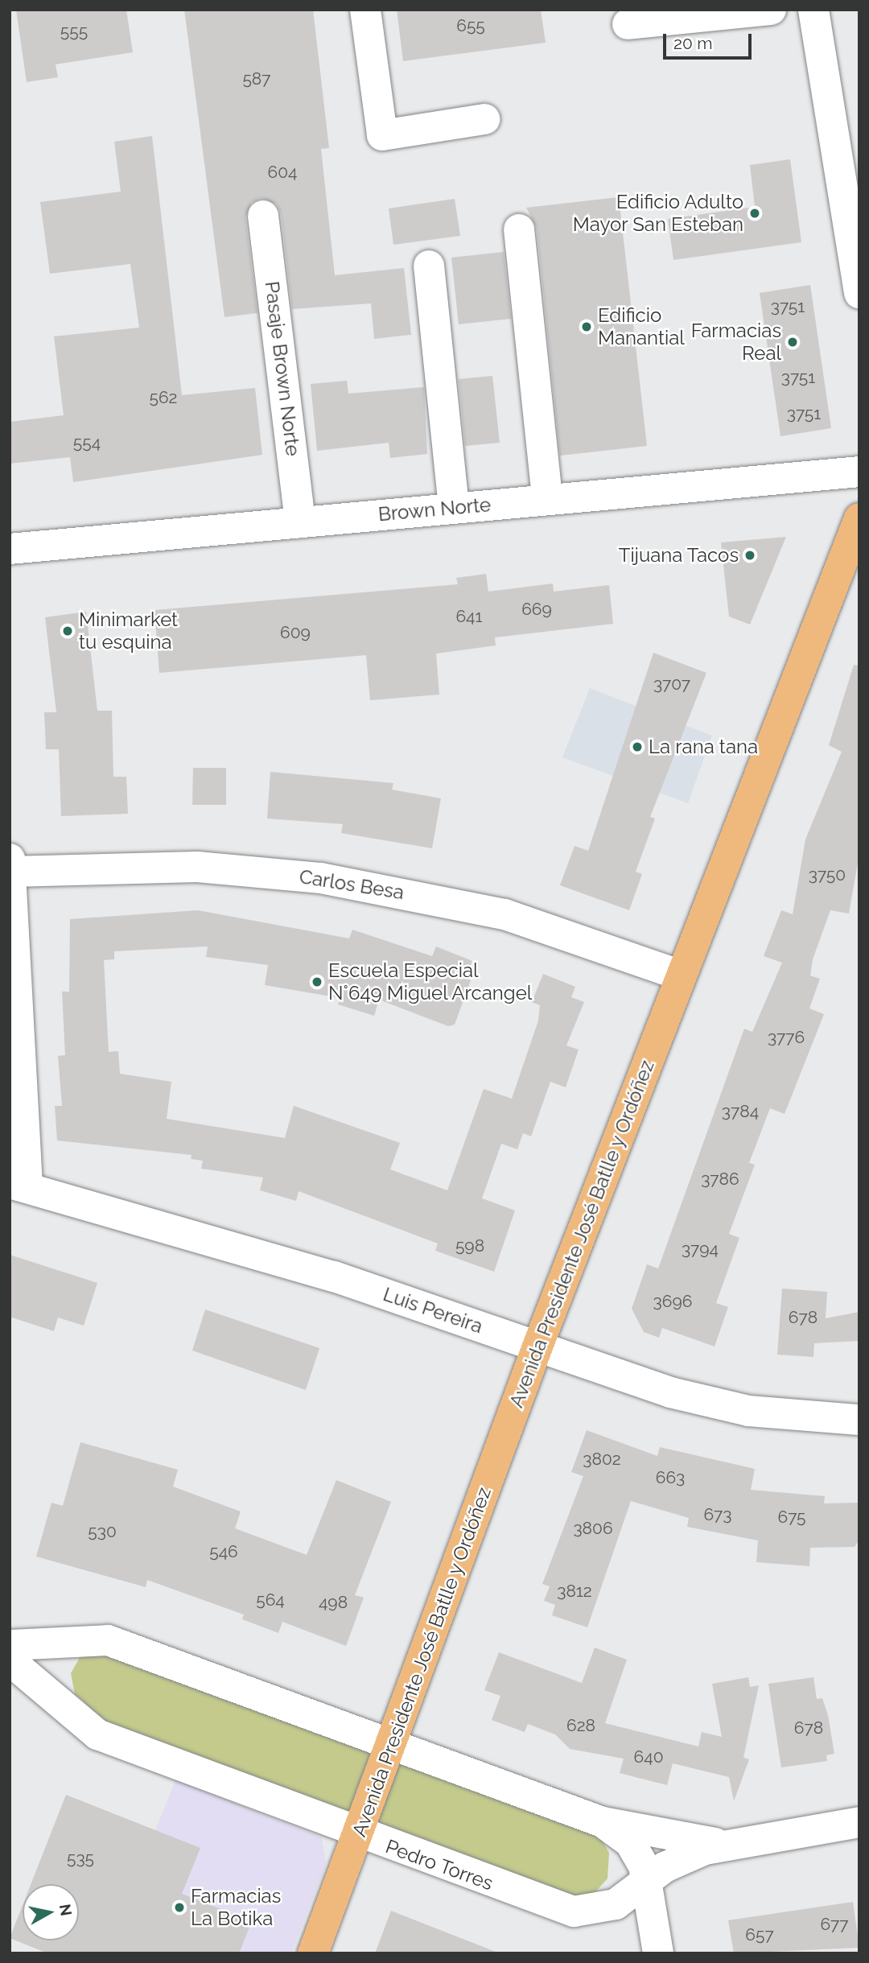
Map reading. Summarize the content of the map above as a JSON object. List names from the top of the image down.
{
  "streets": {
    "main road": ["Avenida Presidente José Batlle y Ordóñez"],
    "street": [
      "Pasaje Brown Norte",
      "Brown Norte",
      "Carlos Besa",
      "Luis Pereira",
      "Pedro Torres"
    ]
  },
  "crossings": [
    ["Pasaje Brown Norte", "Brown Norte"],
    ["Carlos Besa", "Avenida Presidente José Batlle y Ordóñez"],
    ["Avenida Presidente José Batlle y Ordóñez", "Luis Pereira"],
    ["Avenida Presidente José Batlle y Ordóñez", "Pedro Torres"]
  ],
  "places": [
    "Edificio Adulto Mayor San Esteban",
    "Edificio Manantial",
    "Farmacias Real",
    "Tijuana Tacos",
    "Minimarket tu esquina",
    "La rana tana",
    "Escuela Especial N°649 Miguel Arcangel",
    "Farmacias La Botika"
  ],
  "house_numbers": [
    "655",
    "555",
    "587",
    "604",
    "3751",
    "3751",
    "562",
    "3751",
    "554",
    "669",
    "641",
    "609",
    "3707",
    "3750",
    "3776",
    "3784",
    "3786",
    "598",
    "3794",
    "3696",
    "678",
    "3802",
    "663",
    "673",
    "675",
    "3806",
    "530",
    "546",
    "3812",
    "564",
    "498",
    "628",
    "678",
    "640",
    "535",
    "677",
    "657"
  ],
  "scale_bar": "20 m",
  "north": "right"
}
